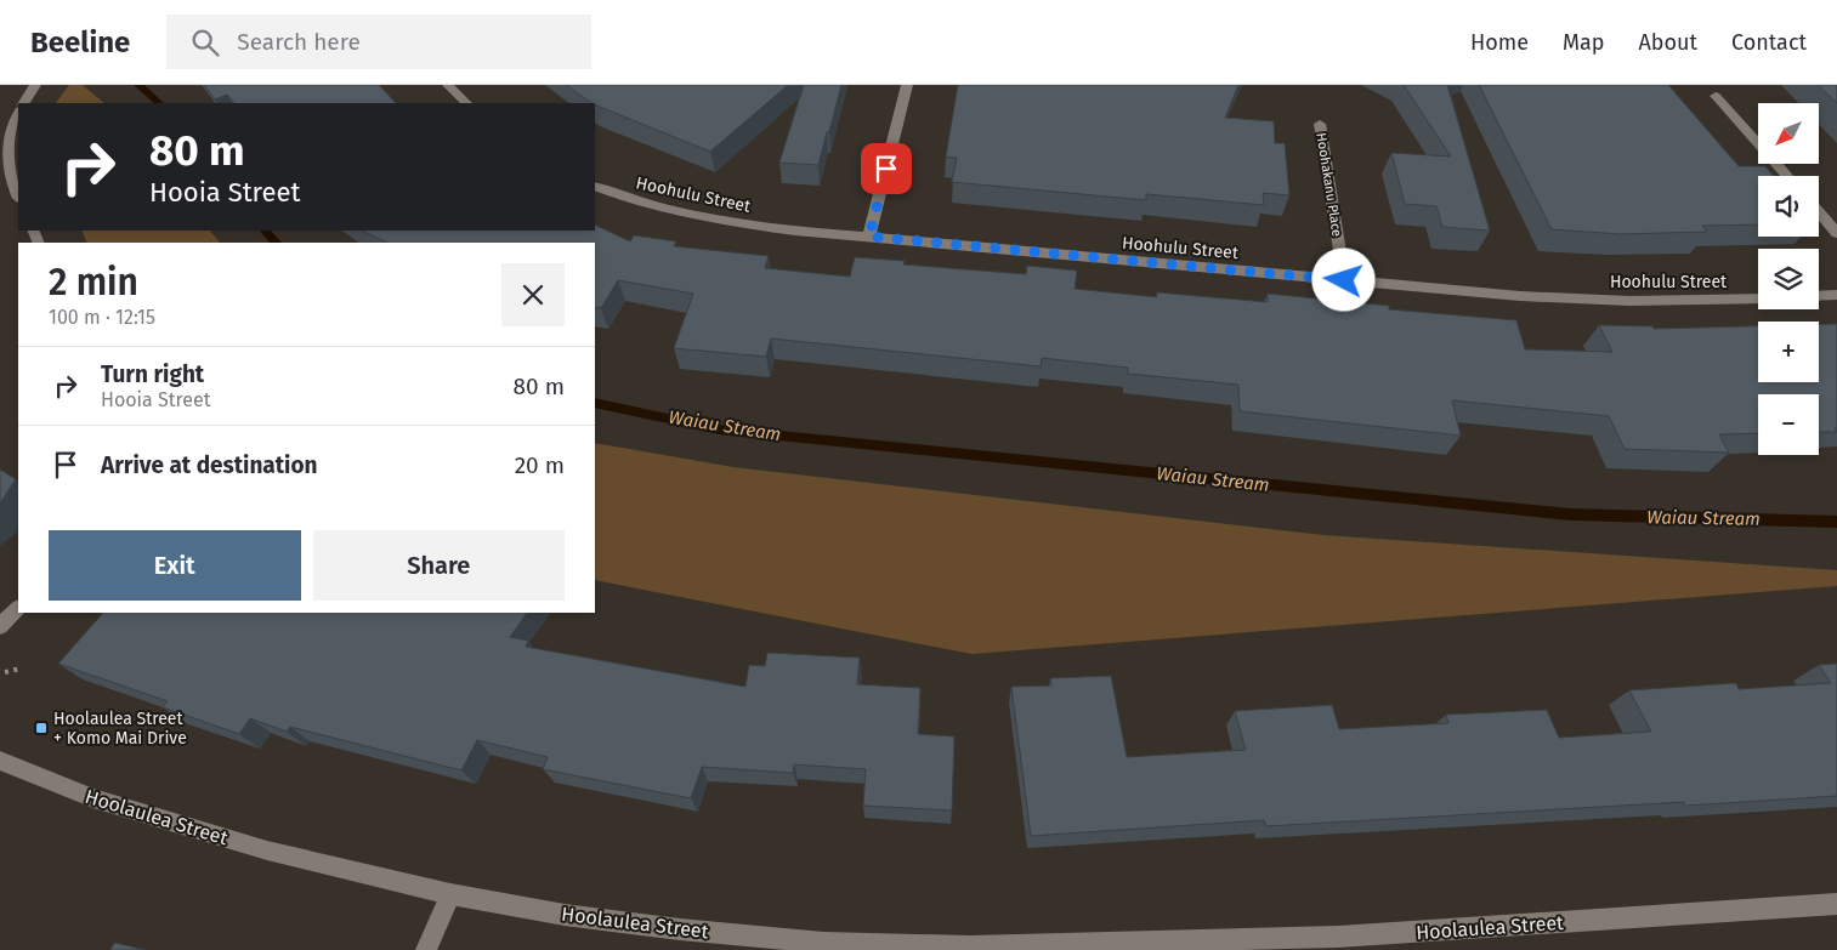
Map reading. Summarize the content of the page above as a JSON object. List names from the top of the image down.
{
  "streets": {
    "street": ["Hoohakanu Place", "Hoohulu Street", "Hoolaulea Street"]
  },
  "crossings": [
    ["Hoohakanu Place", "Hoohulu Street"]
  ],
  "water": ["Waiau Stream"],
  "places": {
    "transit": ["Hoolaulea Street + Komo Mai Drive"]
  },
  "north": "bottom left",
  "page": {
    "header": "Beeline",
    "search": "Search here",
    "nav": [
      "Home",
      "Map",
      "About",
      "Contact"
    ],
    "map_buttons": ["+", "−"],
    "turn": ["80 m", "Hooia Street"],
    "heading": ["2 min", "100 m · 12:15"],
    "list": [
      {
        "name": "Turn right",
        "note": "Hooia Street",
        "value": "80 m"
      },
      {
        "name": "Arrive at destination",
        "value": "20 m"
      }
    ],
    "buttons": ["Exit", "Share"]
  }
}
